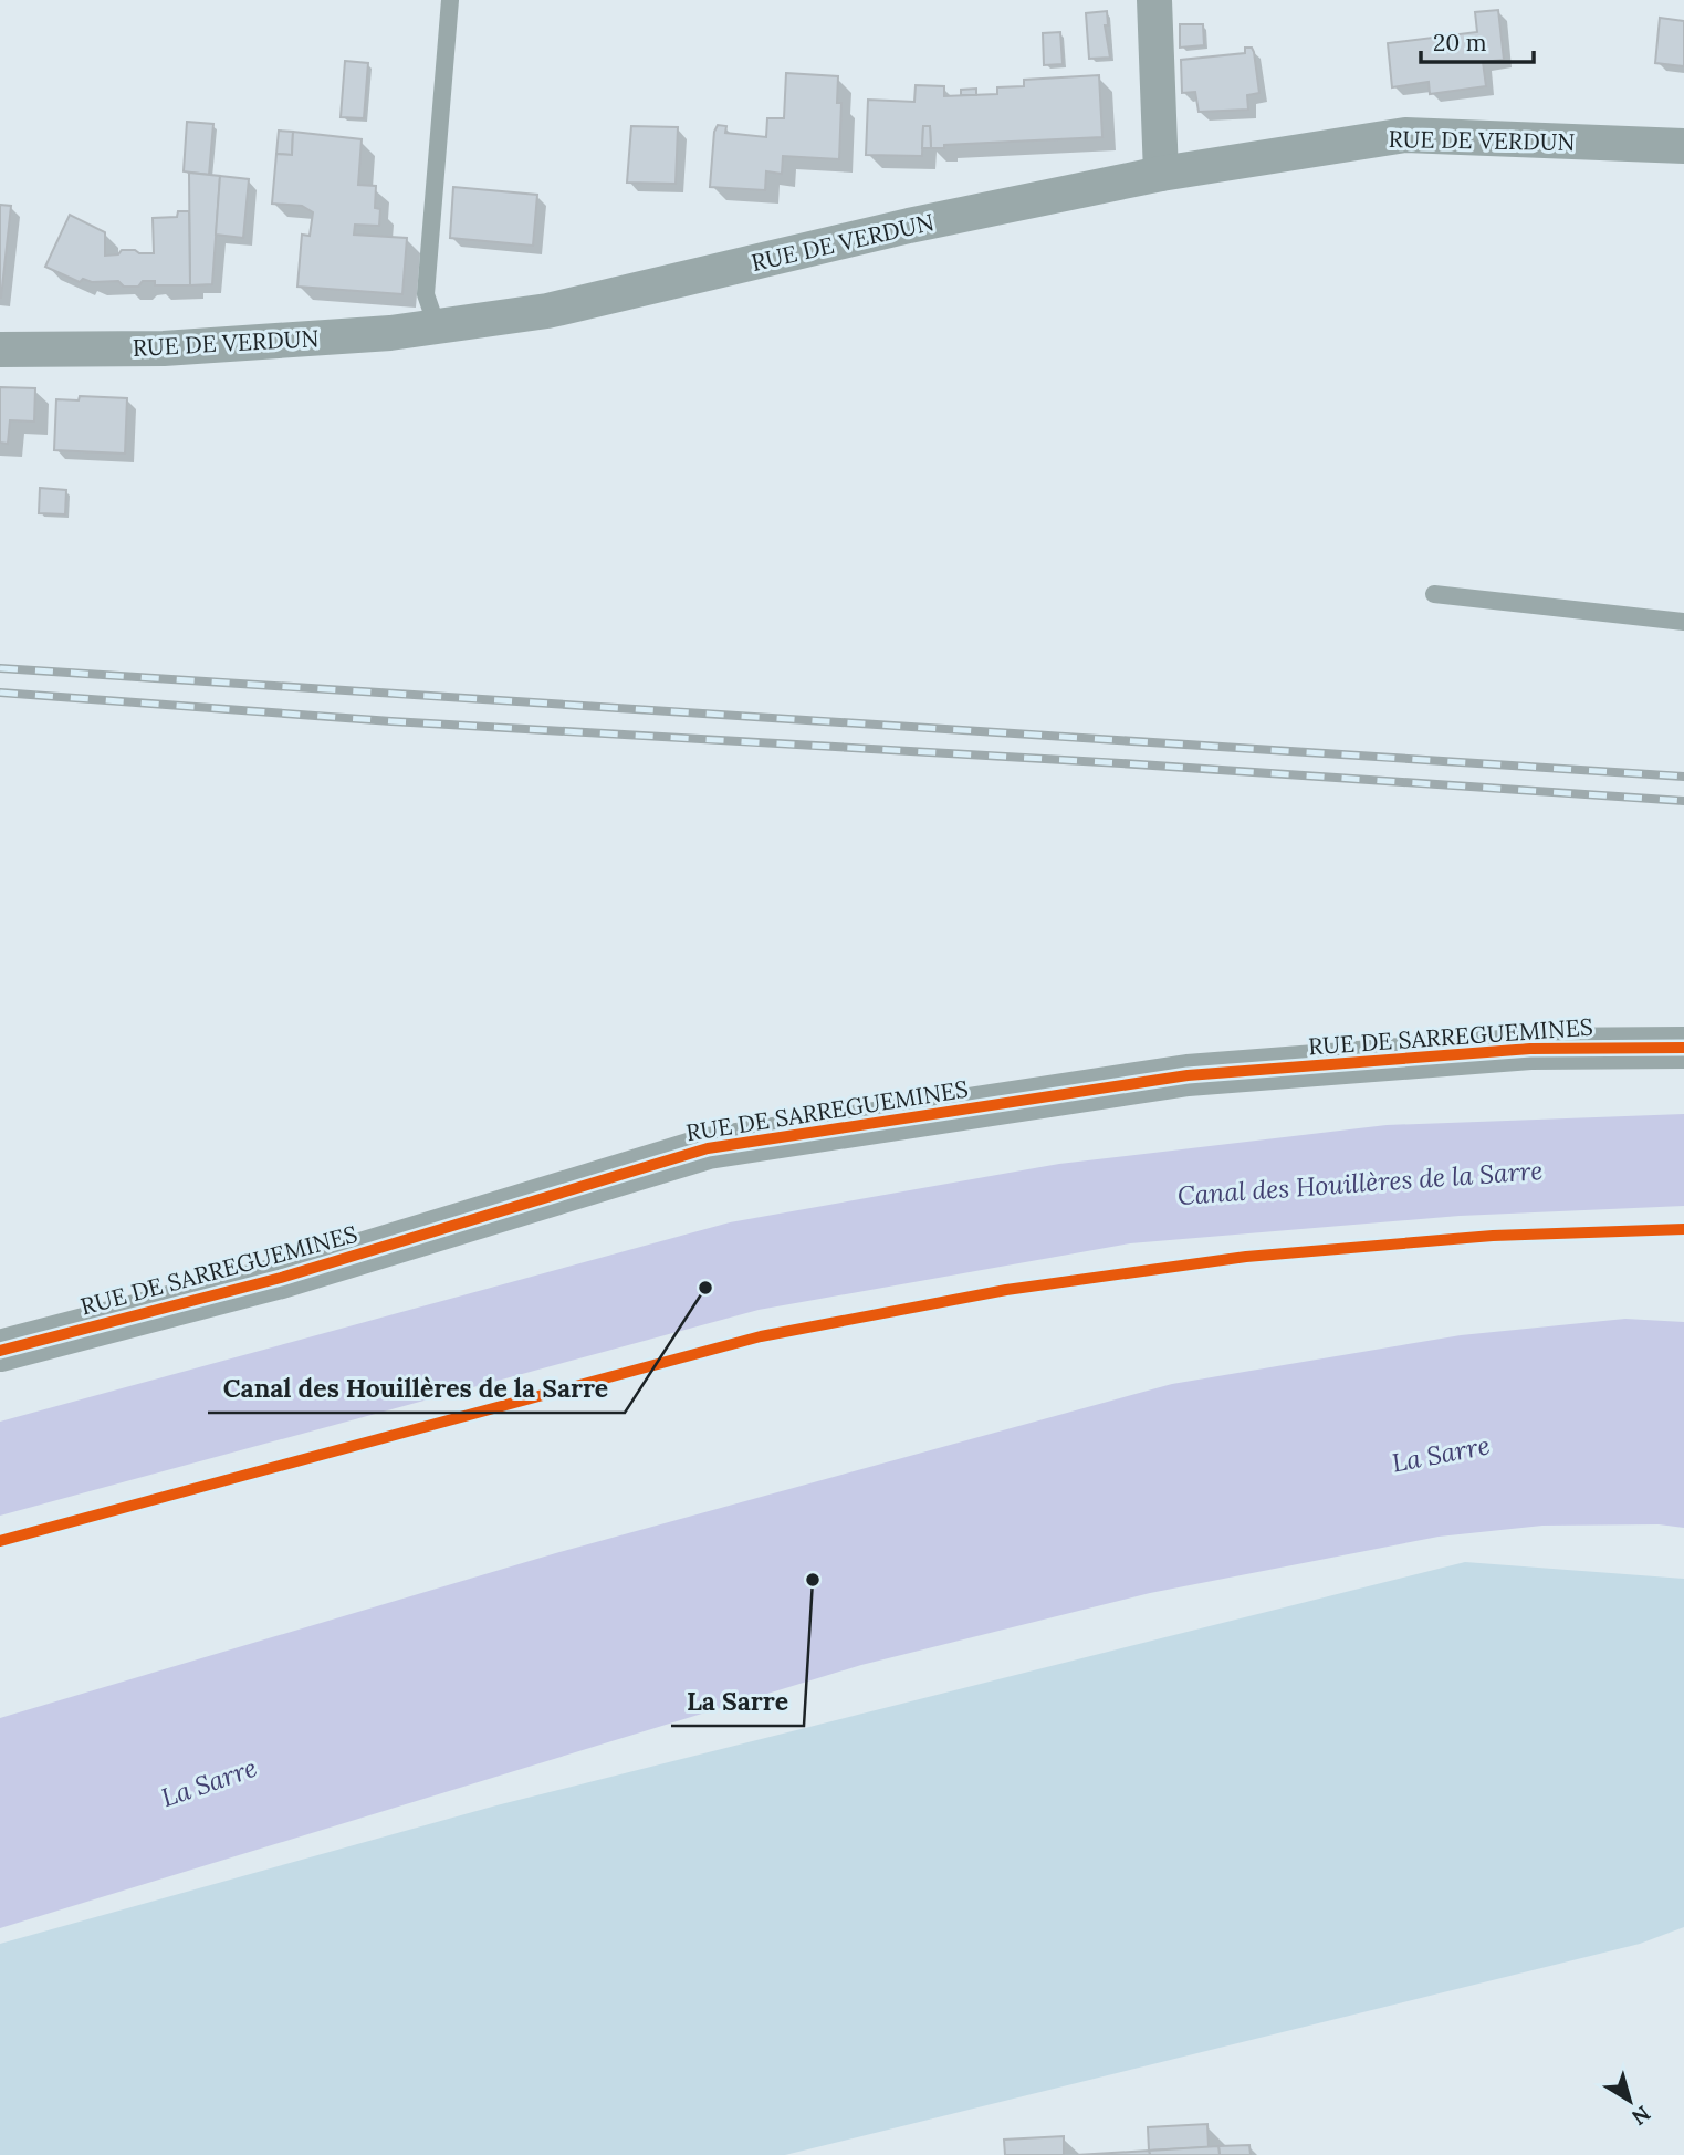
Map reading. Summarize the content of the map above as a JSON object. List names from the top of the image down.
{
  "streets": {
    "street": ["RUE DE VERDUN", "RUE DE SARREGUEMINES"]
  },
  "water": ["Canal des Houillères de la Sarre", "La Sarre"],
  "places": ["Canal des Houillères de la Sarre", "La Sarre"],
  "scale_bar": "20 m",
  "north": "bottom right"
}
